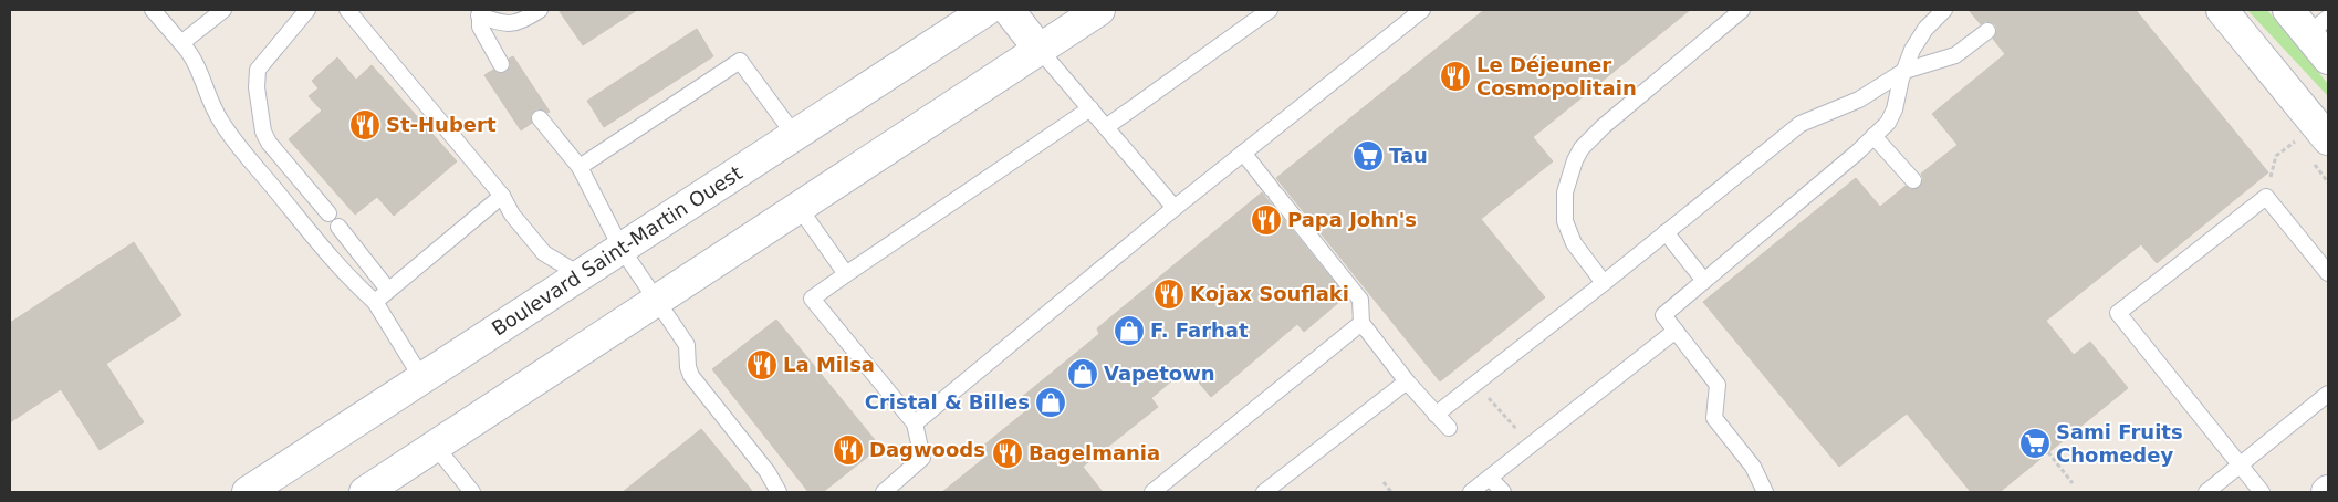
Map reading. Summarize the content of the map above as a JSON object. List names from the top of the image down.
{
  "streets": {
    "main road": ["Boulevard Saint-Martin Ouest"]
  },
  "places": {
    "restaurant": [
      "Le Déjeuner Cosmopolitain",
      "St-Hubert",
      "Papa John's",
      "Kojax Souflaki",
      "La Milsa",
      "Dagwoods",
      "Bagelmania"
    ],
    "supermarket": ["Tau", "Sami Fruits Chomedey"],
    "shop": ["F. Farhat", "Vapetown", "Cristal & Billes"]
  }
}
